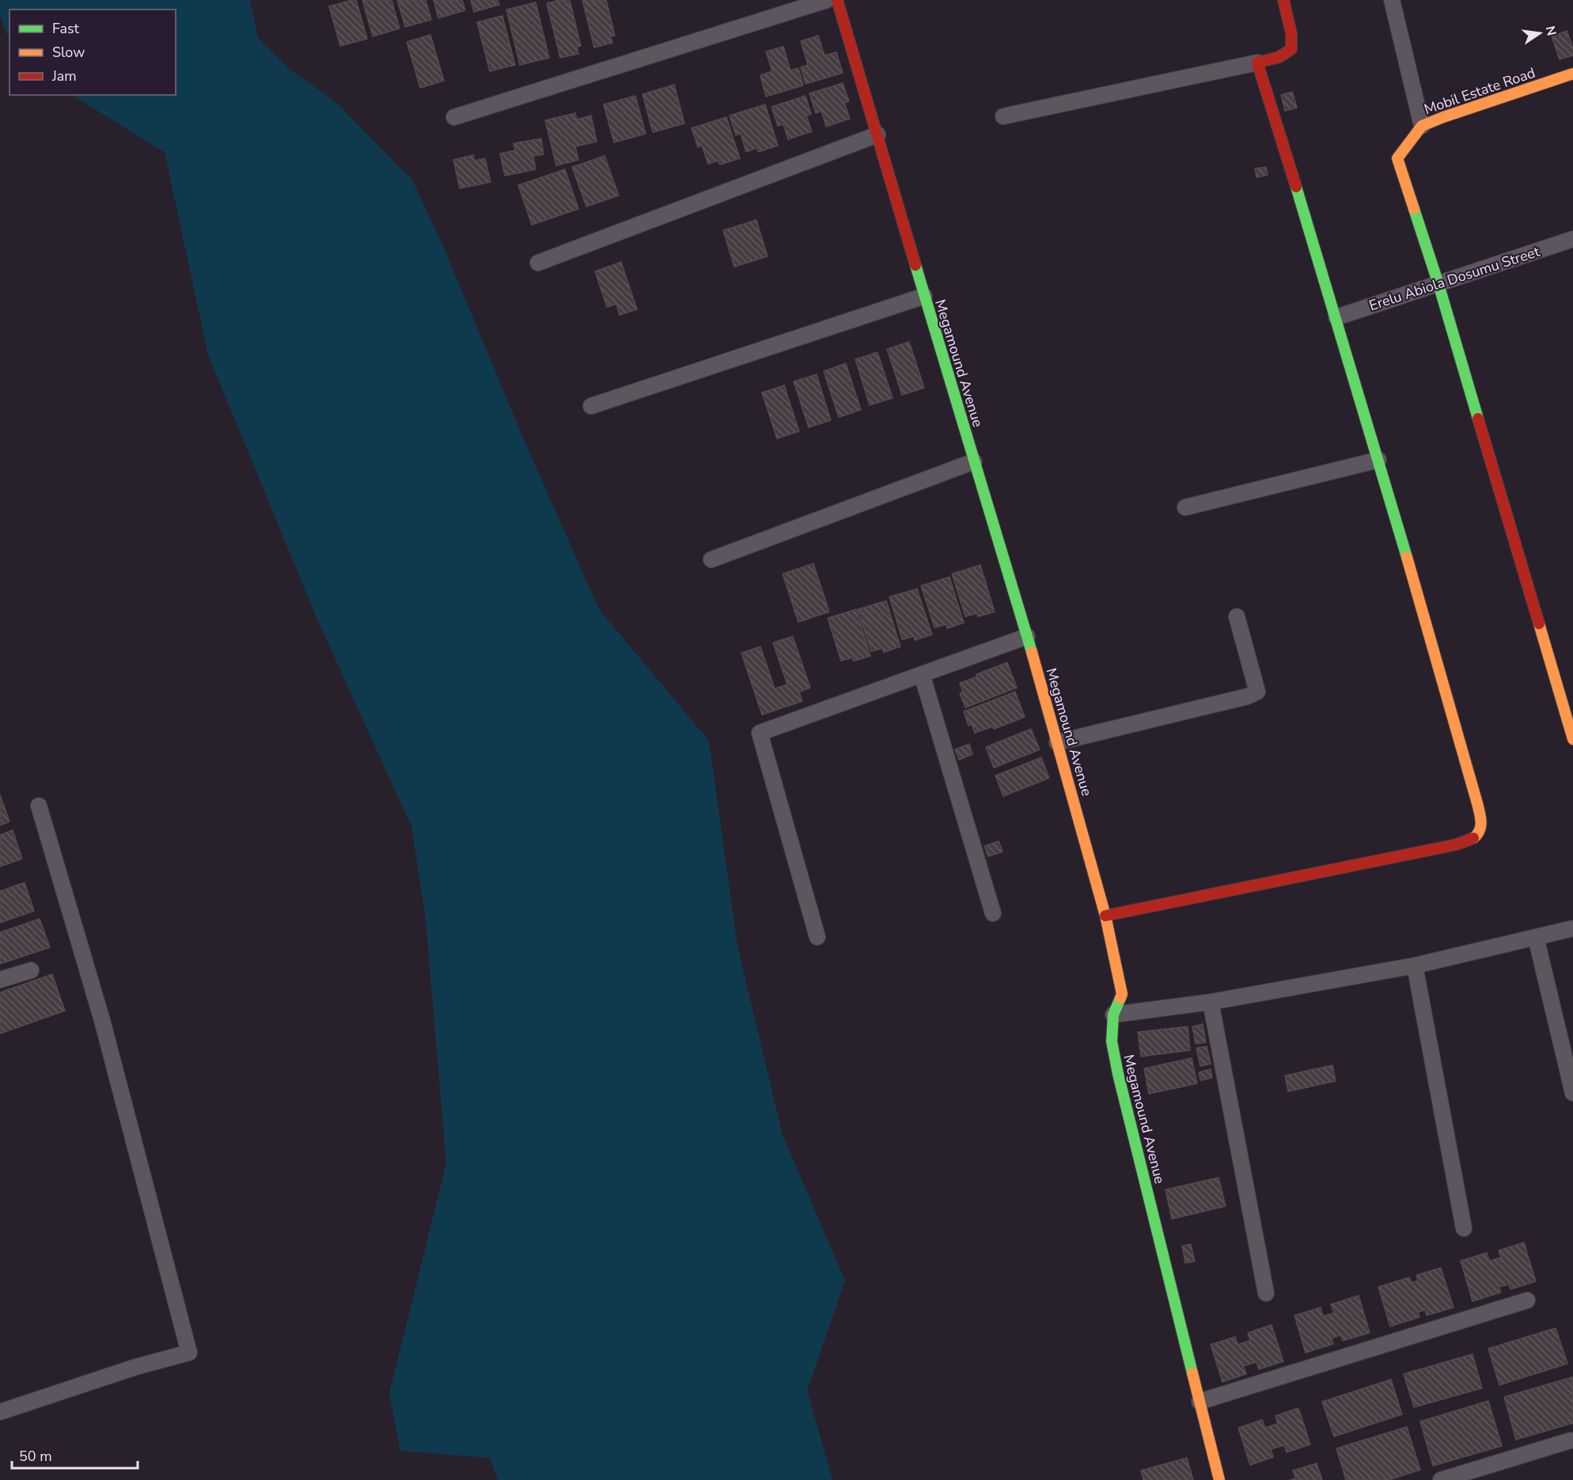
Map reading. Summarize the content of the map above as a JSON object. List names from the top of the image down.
{
  "streets": {
    "street": ["Mobil Estate Road", "Erelu Abiola Dosumu Street", "Megamound Avenue"]
  },
  "legend": ["Fast", "Slow", "Jam"],
  "scale_bar": "50 m",
  "north": "right"
}
